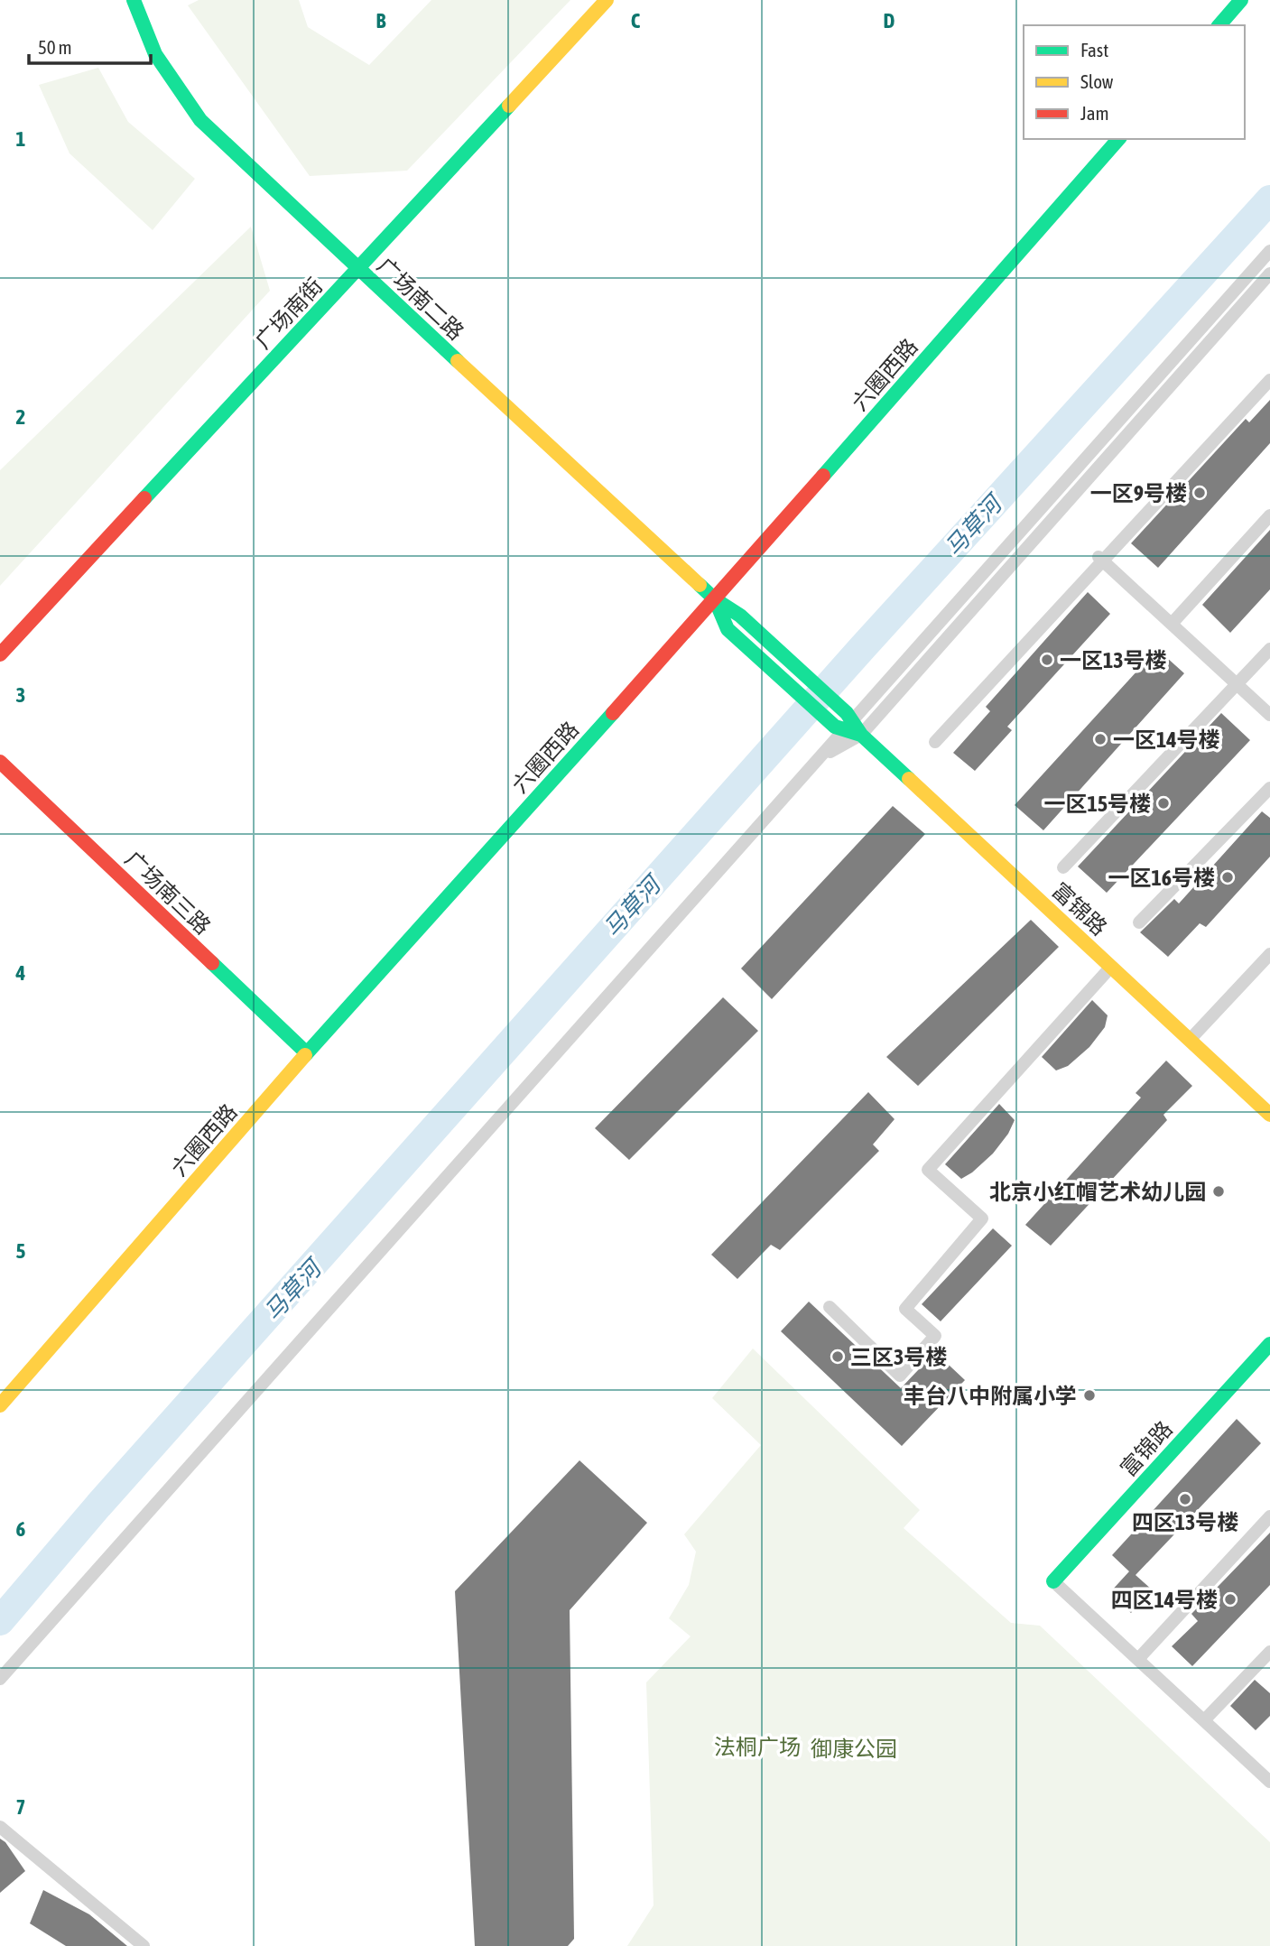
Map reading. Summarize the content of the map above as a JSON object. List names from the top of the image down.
{
  "streets": {
    "street": [
      "广场南二路",
      "广场南街",
      "六圈西路",
      "广场南三路",
      "富锦路"
    ]
  },
  "crossings": [
    ["广场南二路", "广场南街"],
    ["广场南二路", "六圈西路"],
    ["广场南二路", "富锦路"],
    ["六圈西路", "广场南三路"],
    ["六圈西路", "富锦路"]
  ],
  "water": ["马草河"],
  "parks": ["法桐广场", "御康公园"],
  "places": [
    "一区9号楼",
    "一区13号楼",
    "一区14号楼",
    "一区15号楼",
    "一区16号楼",
    "北京小红帽艺术幼儿园",
    "三区3号楼",
    "丰台八中附属小学",
    "四区13号楼",
    "四区14号楼"
  ],
  "legend": ["Fast", "Slow", "Jam"],
  "scale_bar": "50 m",
  "grid": {
    "columns": ["B", "C", "D"],
    "rows": [
      "1",
      "2",
      "3",
      "4",
      "5",
      "6",
      "7"
    ]
  }
}
